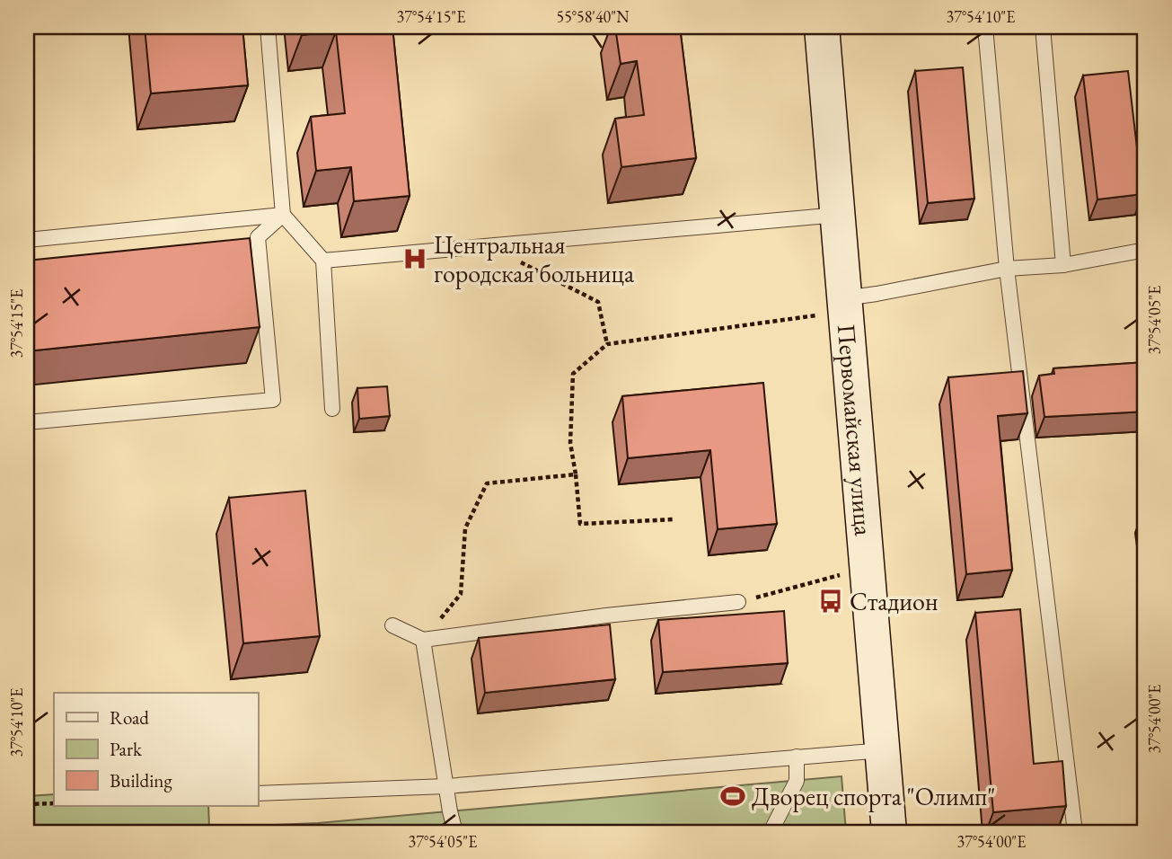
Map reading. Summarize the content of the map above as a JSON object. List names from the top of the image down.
{
  "streets": {
    "main road": ["Первомайская улица"]
  },
  "places": {
    "hospital": ["Центральная городская больница"],
    "bus stop": ["Стадион"],
    "sports": ["Дворец спорта \"Олимп\""]
  },
  "legend": ["Road", "Park", "Building"],
  "coordinates": [
    "37°54'15\"E",
    "55°58'40\"N",
    "37°54'10\"E",
    "37°54'05\"E",
    "37°54'00\"E"
  ]
}
